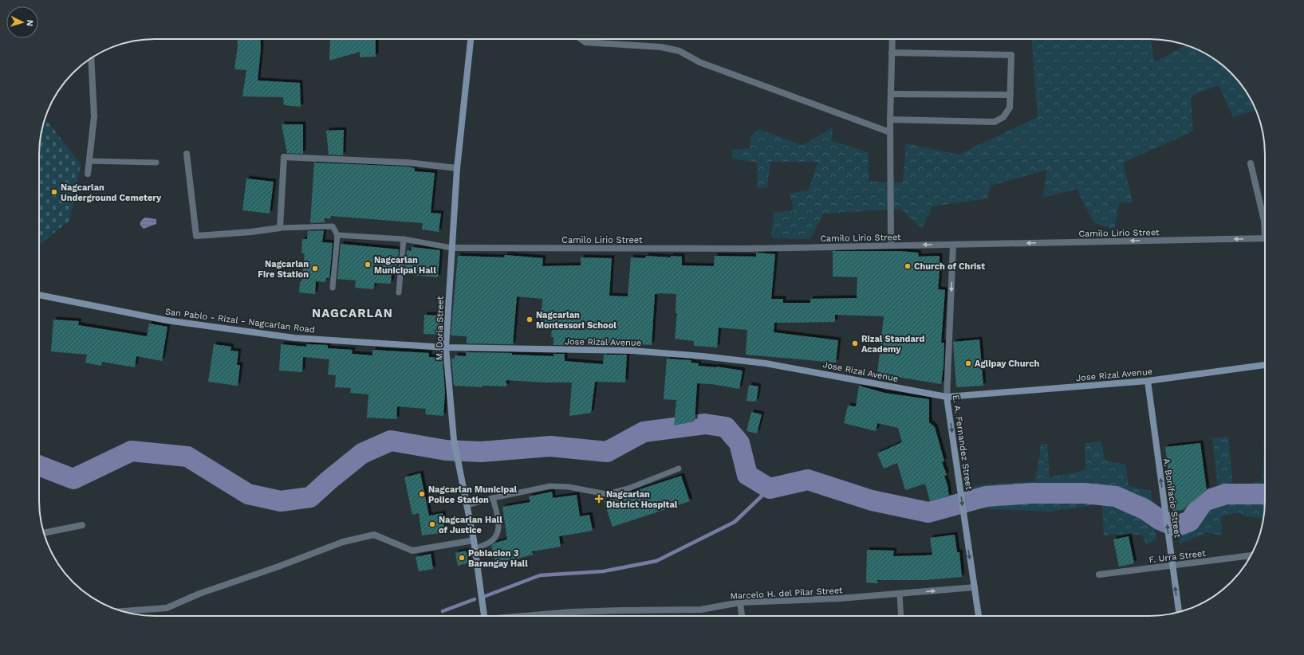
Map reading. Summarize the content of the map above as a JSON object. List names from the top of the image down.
{
  "streets": {
    "main road": [
      "San Pablo - Rizal - Nagcarlan Road",
      "M. Doria Street",
      "Jose Rizal Avenue",
      "E. A. Fernandez Street",
      "A. Bonifacio Street"
    ],
    "street": ["Camilo Lirio Street", "F. Urra Street", "Marcelo H. del Pilar Street"]
  },
  "crossings": [
    ["Camilo Lirio Street", "M. Doria Street"],
    ["Camilo Lirio Street", "E. A. Fernandez Street"],
    ["San Pablo - Rizal - Nagcarlan Road", "M. Doria Street"],
    ["San Pablo - Rizal - Nagcarlan Road", "Jose Rizal Avenue"],
    ["M. Doria Street", "Jose Rizal Avenue"],
    ["Jose Rizal Avenue", "E. A. Fernandez Street"],
    ["Jose Rizal Avenue", "A. Bonifacio Street"],
    ["E. A. Fernandez Street", "Marcelo H. del Pilar Street"],
    ["A. Bonifacio Street", "F. Urra Street"]
  ],
  "one_way": ["Camilo Lirio Street", "E. A. Fernandez Street", "A. Bonifacio Street"],
  "districts": ["NAGCARLAN"],
  "places": {
    "other": [
      "Nagcarlan Underground Cemetery",
      "Nagcarlan Municipal Hall",
      "Church of Christ",
      "Nagcarlan Fire Station",
      "Nagcarlan Montessori School",
      "Rizal Standard Academy",
      "Aglipay Church",
      "Nagcarlan Municipal Police Station",
      "Nagcarlan Hall of Justice",
      "Poblacion 3 Barangay Hall"
    ],
    "health": ["Nagcarlan District Hospital"]
  },
  "north": "right"
}
